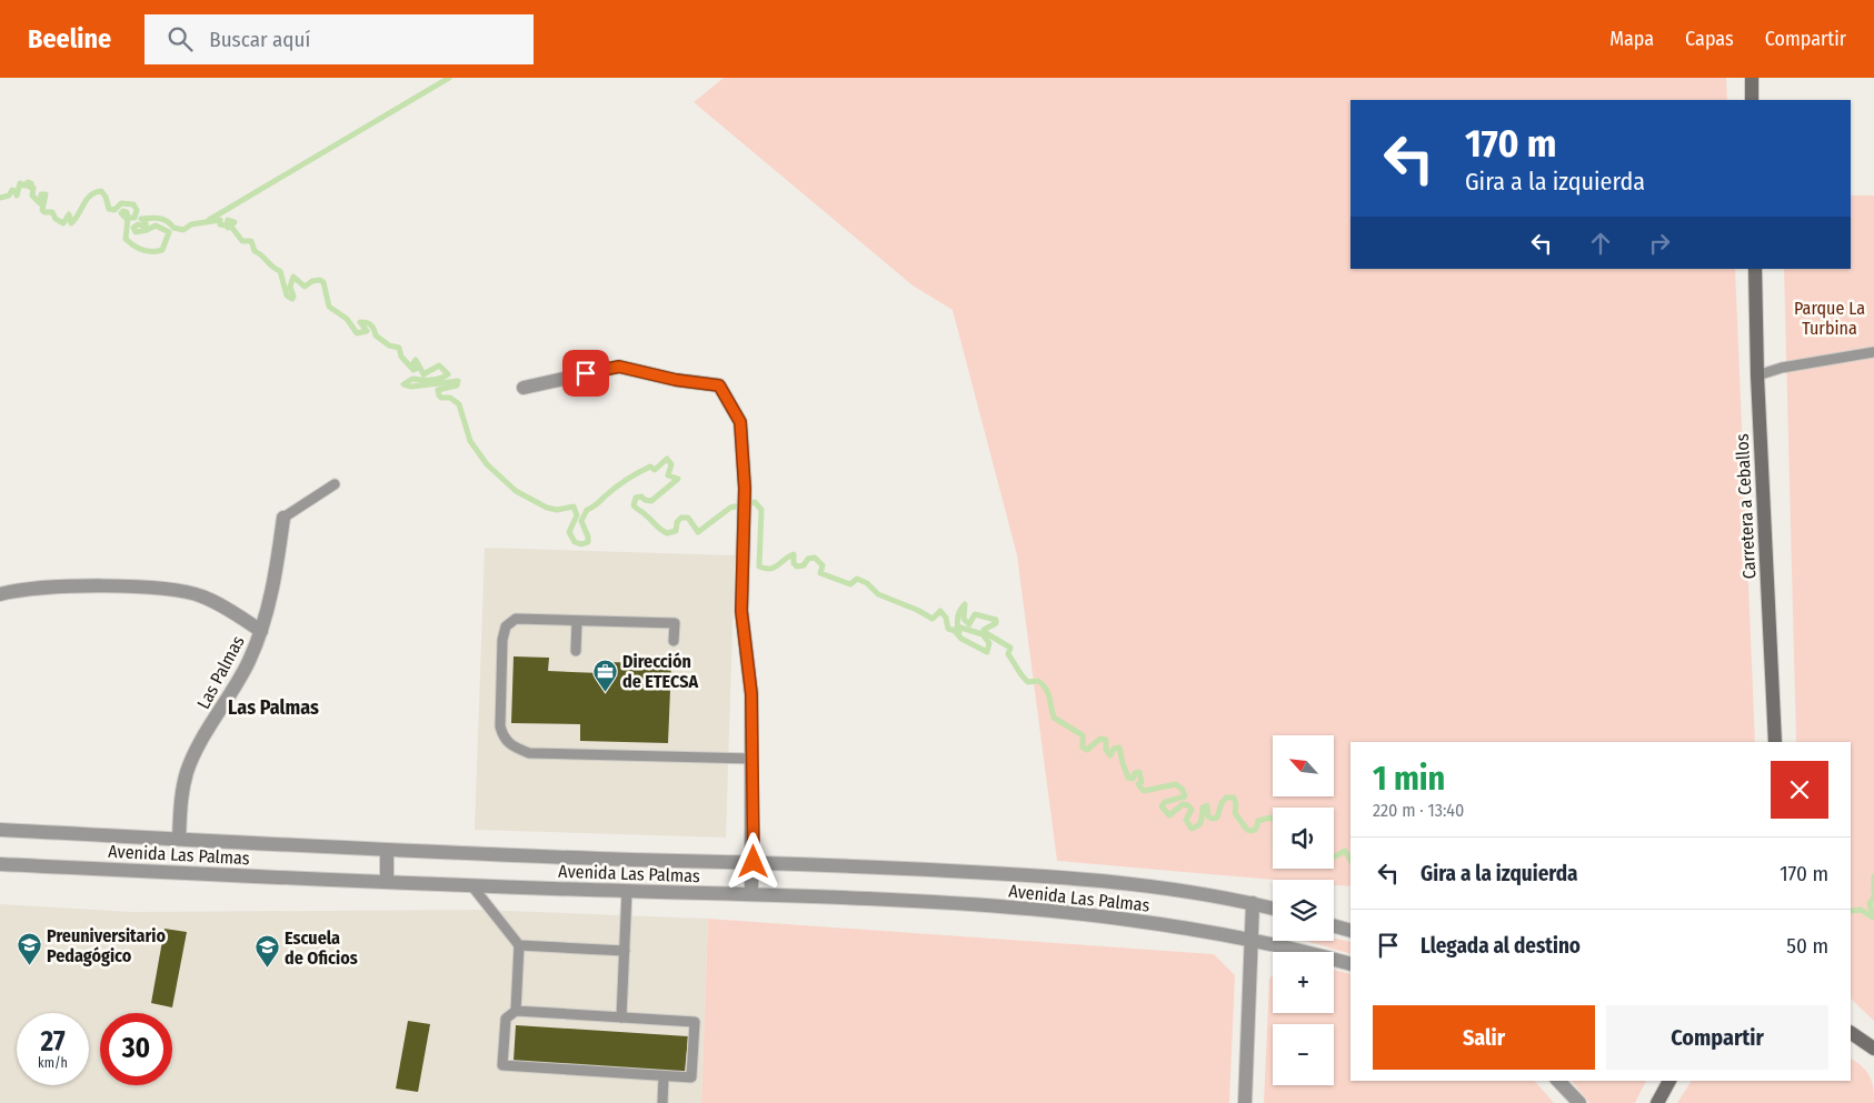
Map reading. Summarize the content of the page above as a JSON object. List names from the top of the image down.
{
  "streets": {
    "main road": ["Carretera a Ceballos"],
    "street": ["Las Palmas", "Avenida Las Palmas"]
  },
  "crossings": [
    ["Las Palmas", "Avenida Las Palmas"]
  ],
  "districts": ["Las Palmas"],
  "parks": ["Parque La Turbina"],
  "places": {
    "office": ["Dirección de ETECSA"],
    "school or university": ["Preuniversitario Pedagógico", "Escuela de Oficios"]
  },
  "north": "top left",
  "page": {
    "header": "Beeline",
    "search": "Buscar aquí",
    "nav": ["Mapa", "Capas", "Compartir"],
    "turn": ["170 m", "Gira a la izquierda"],
    "map_buttons": ["+", "−"],
    "heading": ["1 min", "220 m · 13:40"],
    "list": [
      {
        "name": "Gira a la izquierda",
        "value": "170 m"
      },
      {
        "name": "Llegada al destino",
        "value": "50 m"
      }
    ],
    "buttons": ["Salir", "Compartir"],
    "speed": "27 km/h",
    "limit": "30"
  }
}
